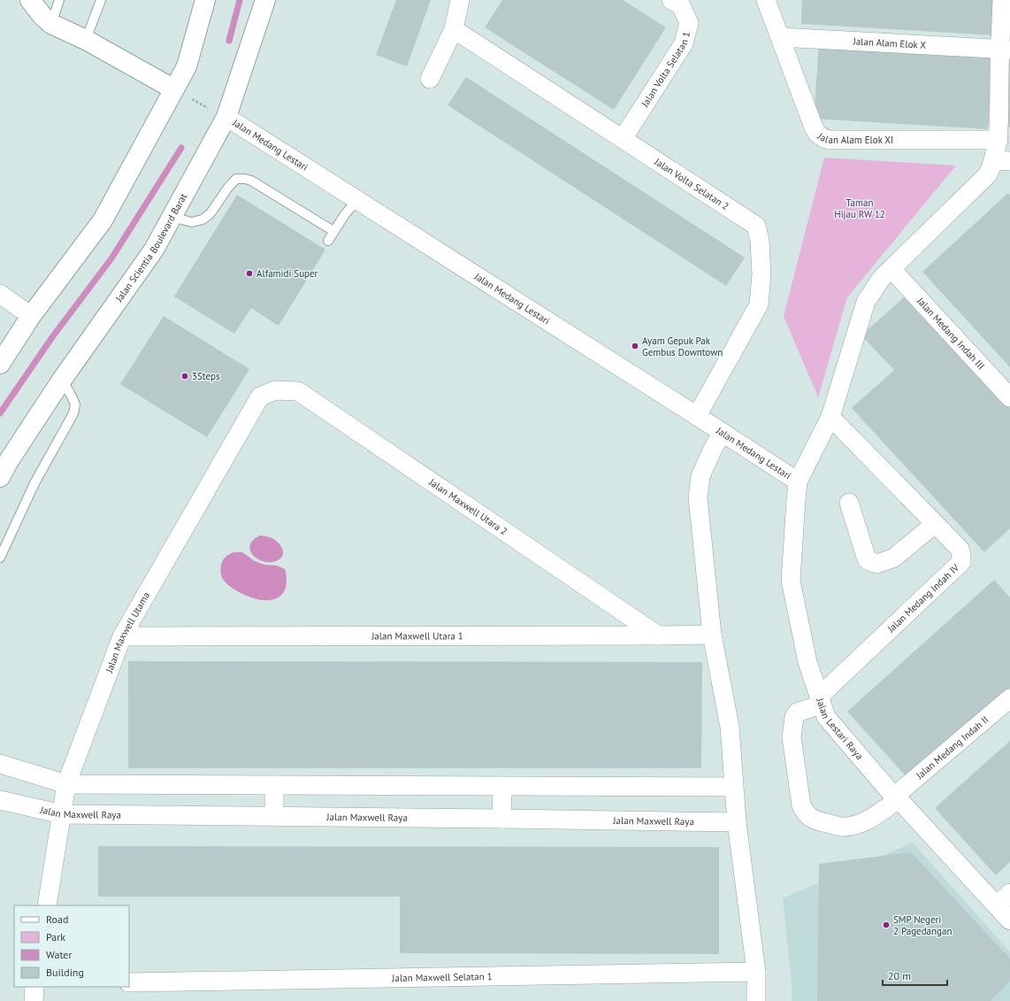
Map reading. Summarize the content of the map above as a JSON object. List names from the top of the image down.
{
  "streets": {
    "street": [
      "Jalan Alam Elok X",
      "Jalan Volta Selatan 1",
      "Jalan Alam Elok XI",
      "Jalan Medang Lestari",
      "Jalan Volta Selatan 2",
      "Jalan Scientia Boulevard Barat",
      "Jalan Medang Indah III",
      "Jalan Maxwell Utara 2",
      "Jalan Medang Indah IV",
      "Jalan Maxwell Utama",
      "Jalan Maxwell Utara 1",
      "Jalan Lestari Raya",
      "Jalan Medang Indah II",
      "Jalan Maxwell Raya",
      "Jalan Maxwell Selatan 1"
    ]
  },
  "crossings": [
    ["Jalan Alam Elok X", "Jalan Alam Elok XI"],
    ["Jalan Volta Selatan 1", "Jalan Volta Selatan 2"],
    ["Jalan Medang Lestari", "Jalan Volta Selatan 2"],
    ["Jalan Medang Lestari", "Jalan Scientia Boulevard Barat"],
    ["Jalan Medang Lestari", "Jalan Lestari Raya"],
    ["Jalan Maxwell Utara 2", "Jalan Maxwell Utama"],
    ["Jalan Maxwell Utara 2", "Jalan Maxwell Utara 1"],
    ["Jalan Medang Indah IV", "Jalan Lestari Raya"],
    ["Jalan Medang Indah IV", "Jalan Medang Indah II"],
    ["Jalan Maxwell Utama", "Jalan Maxwell Utara 1"],
    ["Jalan Maxwell Utama", "Jalan Maxwell Raya"],
    ["Jalan Lestari Raya", "Jalan Medang Indah II"]
  ],
  "parks": ["Taman Hijau RW 12"],
  "places": [
    "Alfamidi Super",
    "Ayam Gepuk Pak Gembus Downtown",
    "3Steps",
    "SMP Negeri 2 Pagedangan"
  ],
  "legend": [
    "Road",
    "Park",
    "Water",
    "Building"
  ],
  "scale_bar": "20 m"
}
